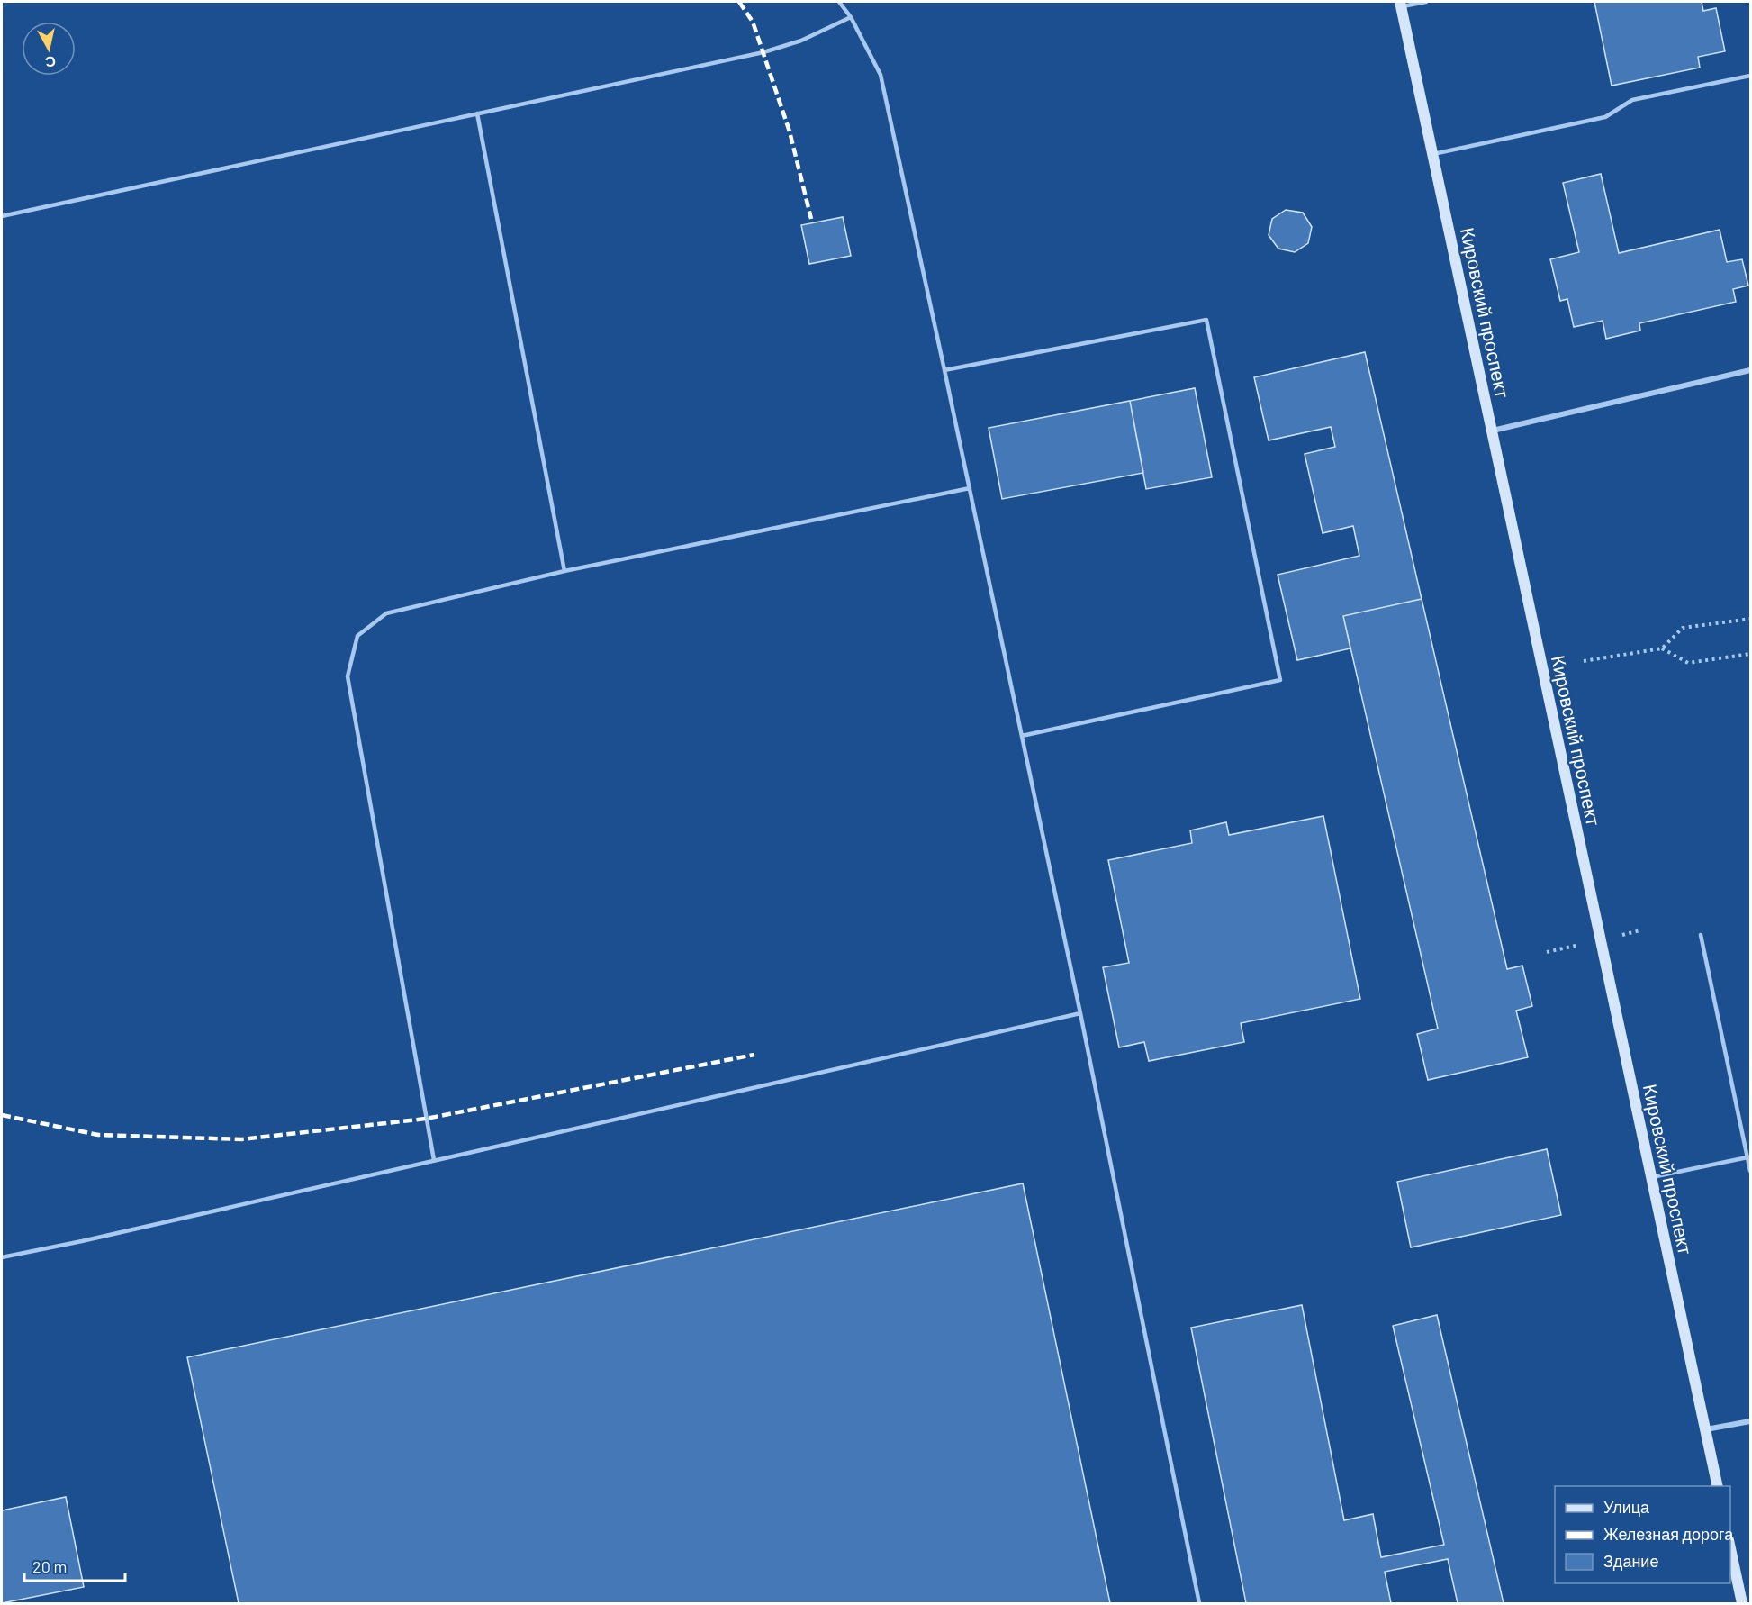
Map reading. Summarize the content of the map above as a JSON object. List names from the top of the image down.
{
  "streets": {
    "main road": ["Кировский проспект"]
  },
  "legend": ["Улица", "Железная дорога", "Здание"],
  "scale_bar": "20 m",
  "north": "bottom"
}
